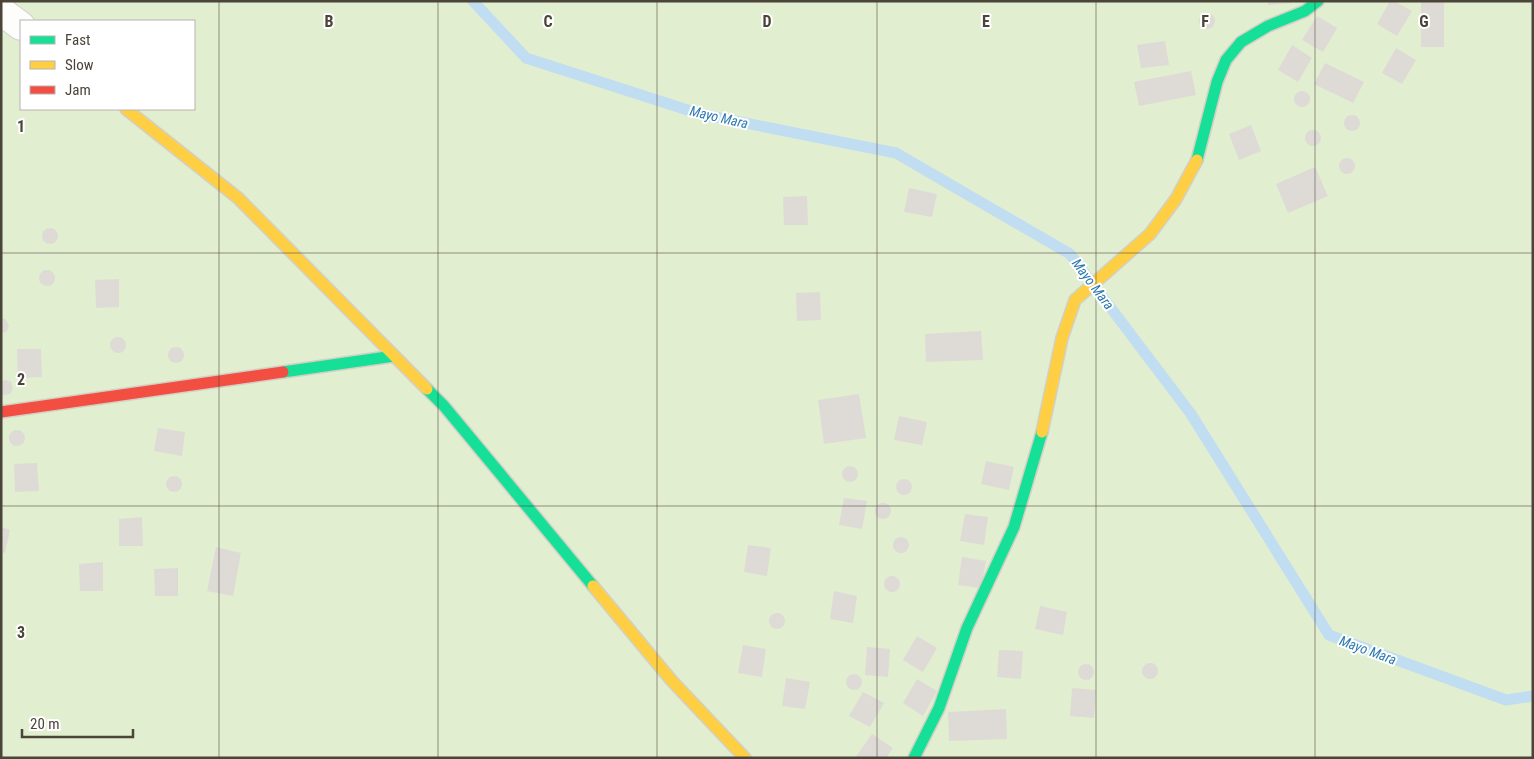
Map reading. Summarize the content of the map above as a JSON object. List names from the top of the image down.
{
  "water": ["Mayo Mara"],
  "legend": ["Fast", "Slow", "Jam"],
  "scale_bar": "20 m",
  "grid": {
    "columns": [
      "B",
      "C",
      "D",
      "E",
      "F",
      "G"
    ],
    "rows": ["1", "2", "3"]
  }
}
